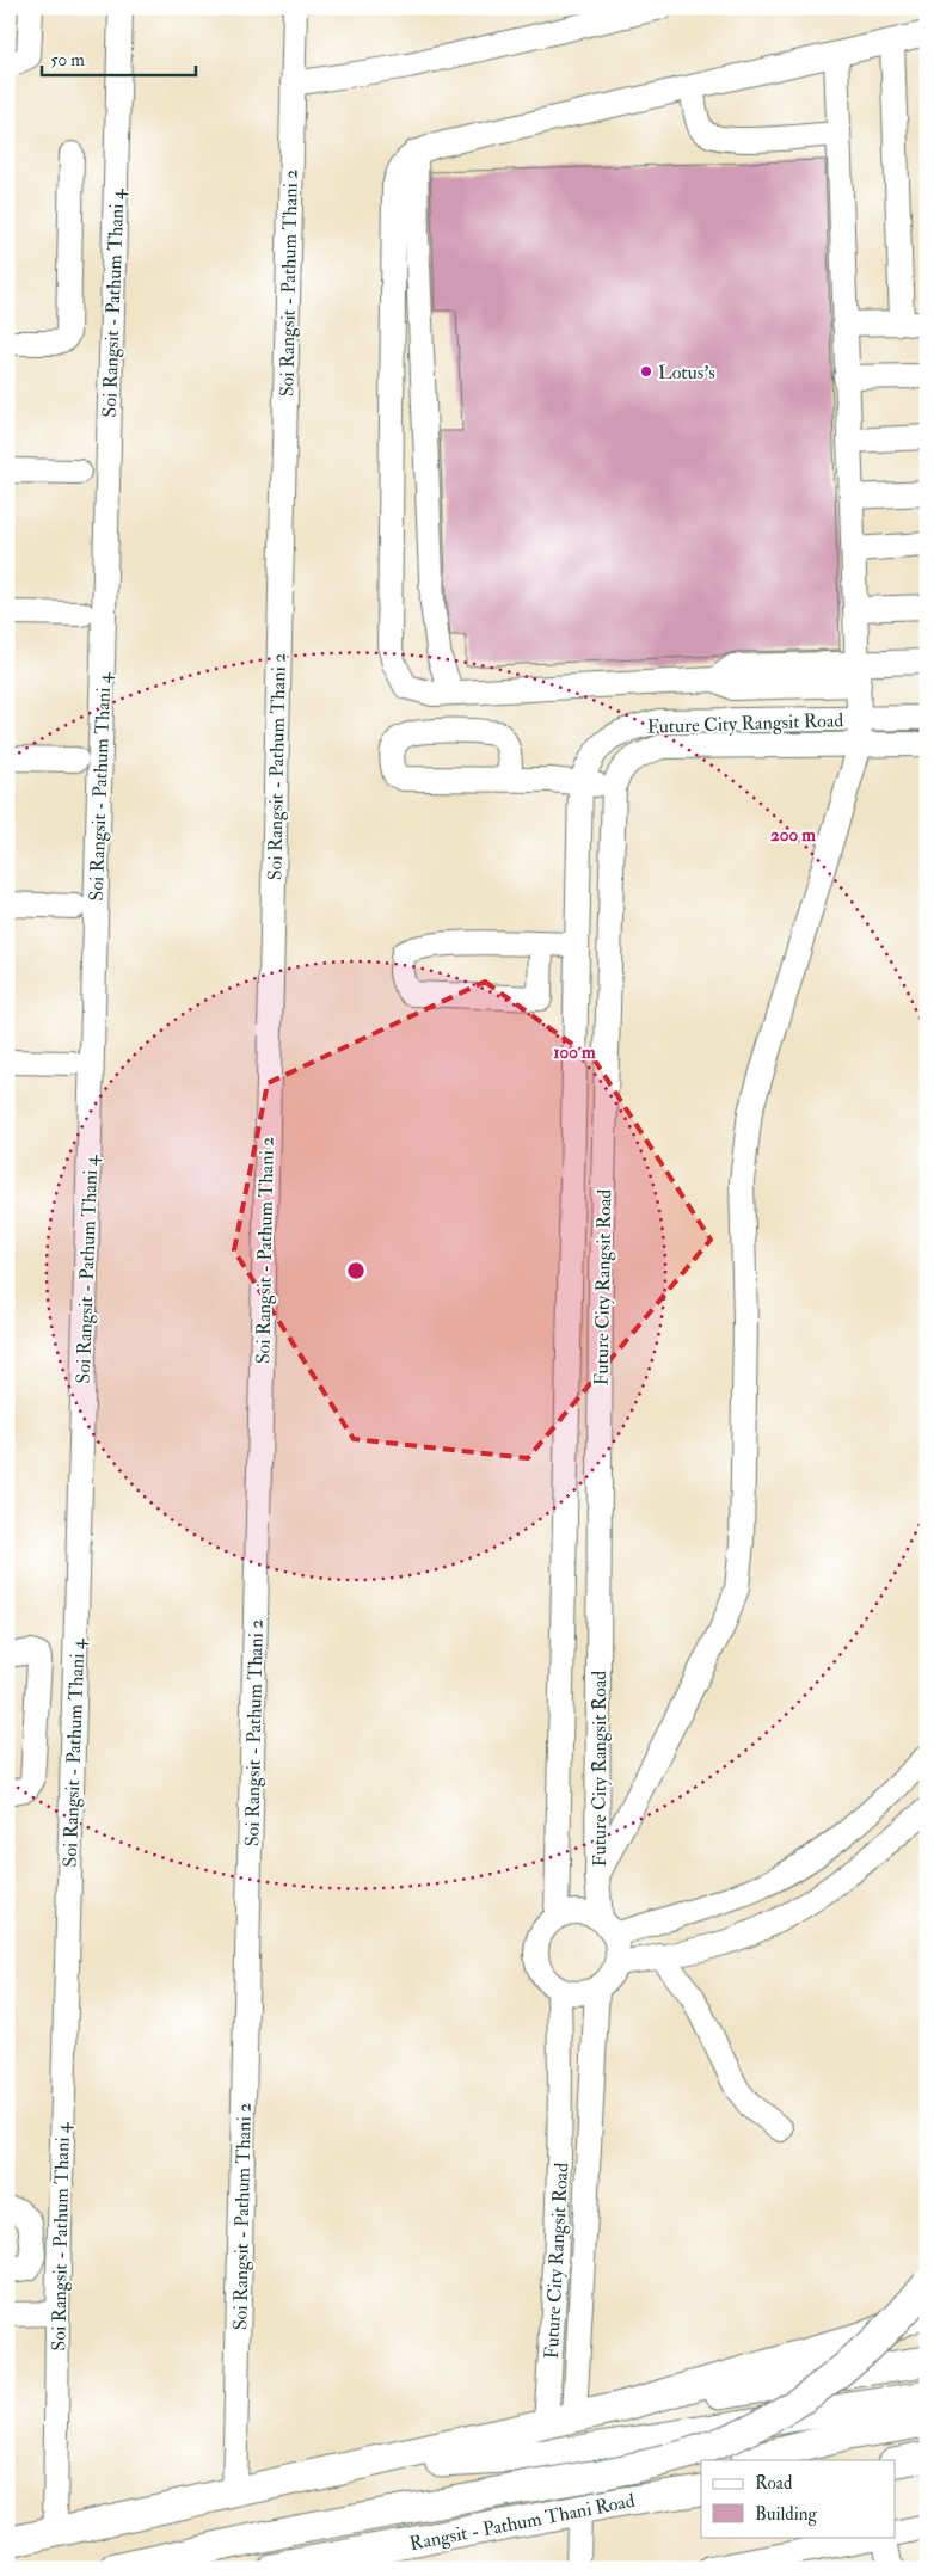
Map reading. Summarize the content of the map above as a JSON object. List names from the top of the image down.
{
  "streets": {
    "main road": ["Rangsit - Pathum Thani Road"],
    "street": ["Soi Rangsit - Pathum Thani 2", "Soi Rangsit - Pathum Thani 4", "Future City Rangsit Road"]
  },
  "places": ["Lotus's"],
  "legend": ["Road", "Building"],
  "scale_bar": "50 m",
  "rings": ["200 m", "100 m"]
}
